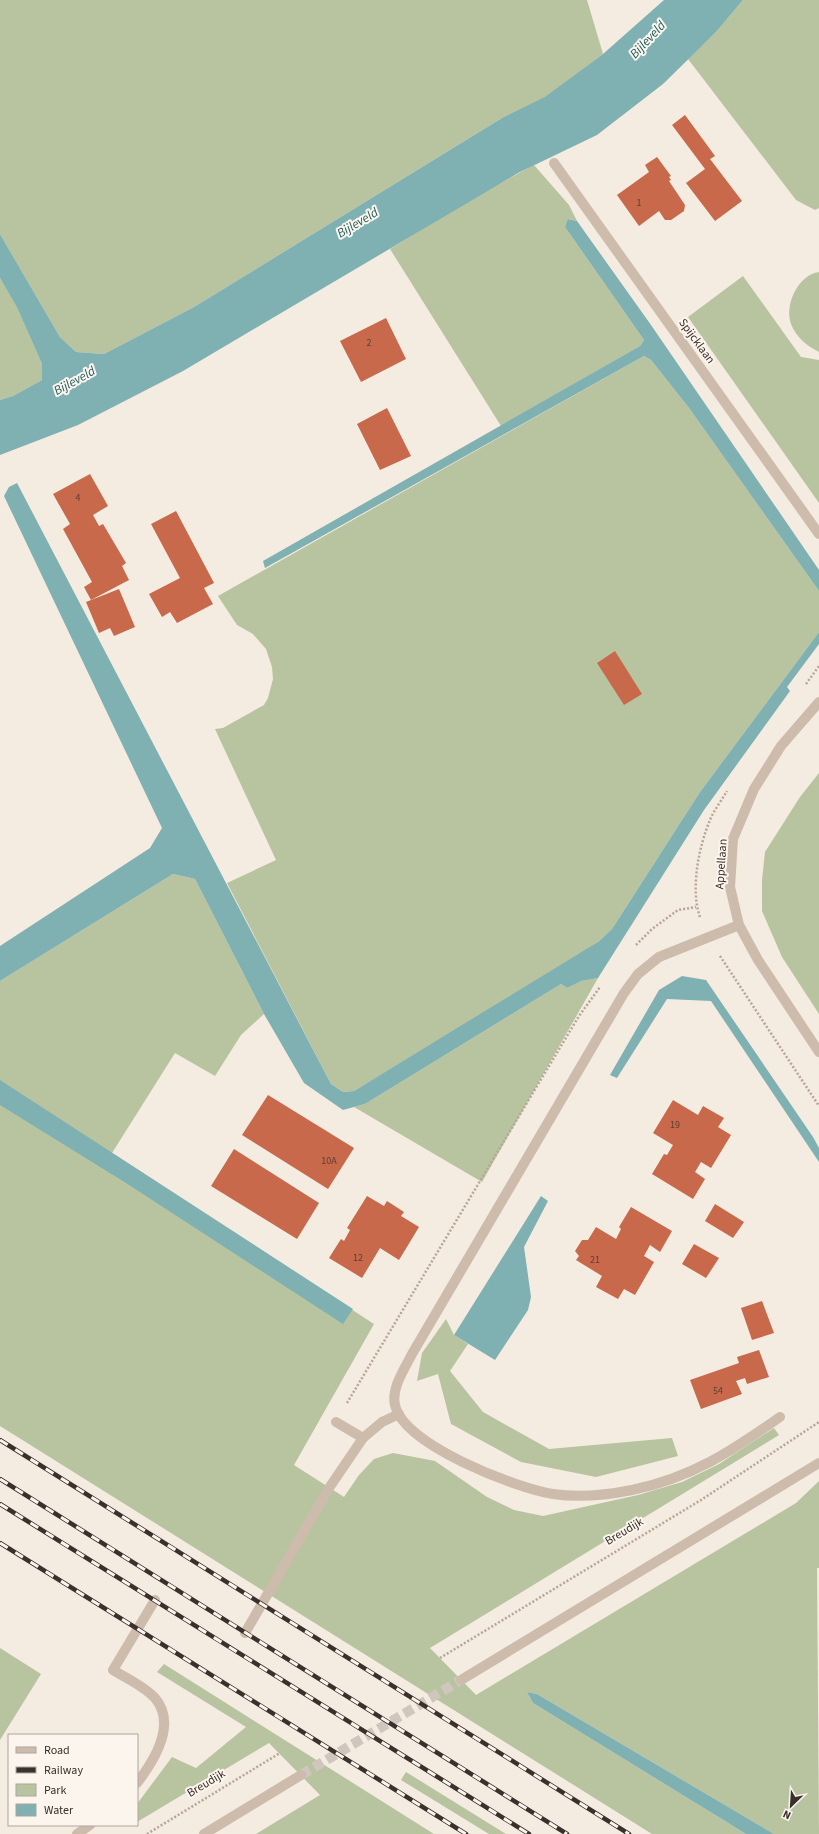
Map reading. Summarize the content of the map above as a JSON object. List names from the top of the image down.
{
  "streets": {
    "street": ["Spijcklaan", "Appellaan"],
    "path": ["Breudijk"]
  },
  "water": ["Bijleveld"],
  "house_numbers": [
    "1",
    "2",
    "4",
    "19",
    "10A",
    "12",
    "21",
    "54"
  ],
  "legend": [
    "Road",
    "Railway",
    "Park",
    "Water"
  ],
  "north": "bottom left"
}
